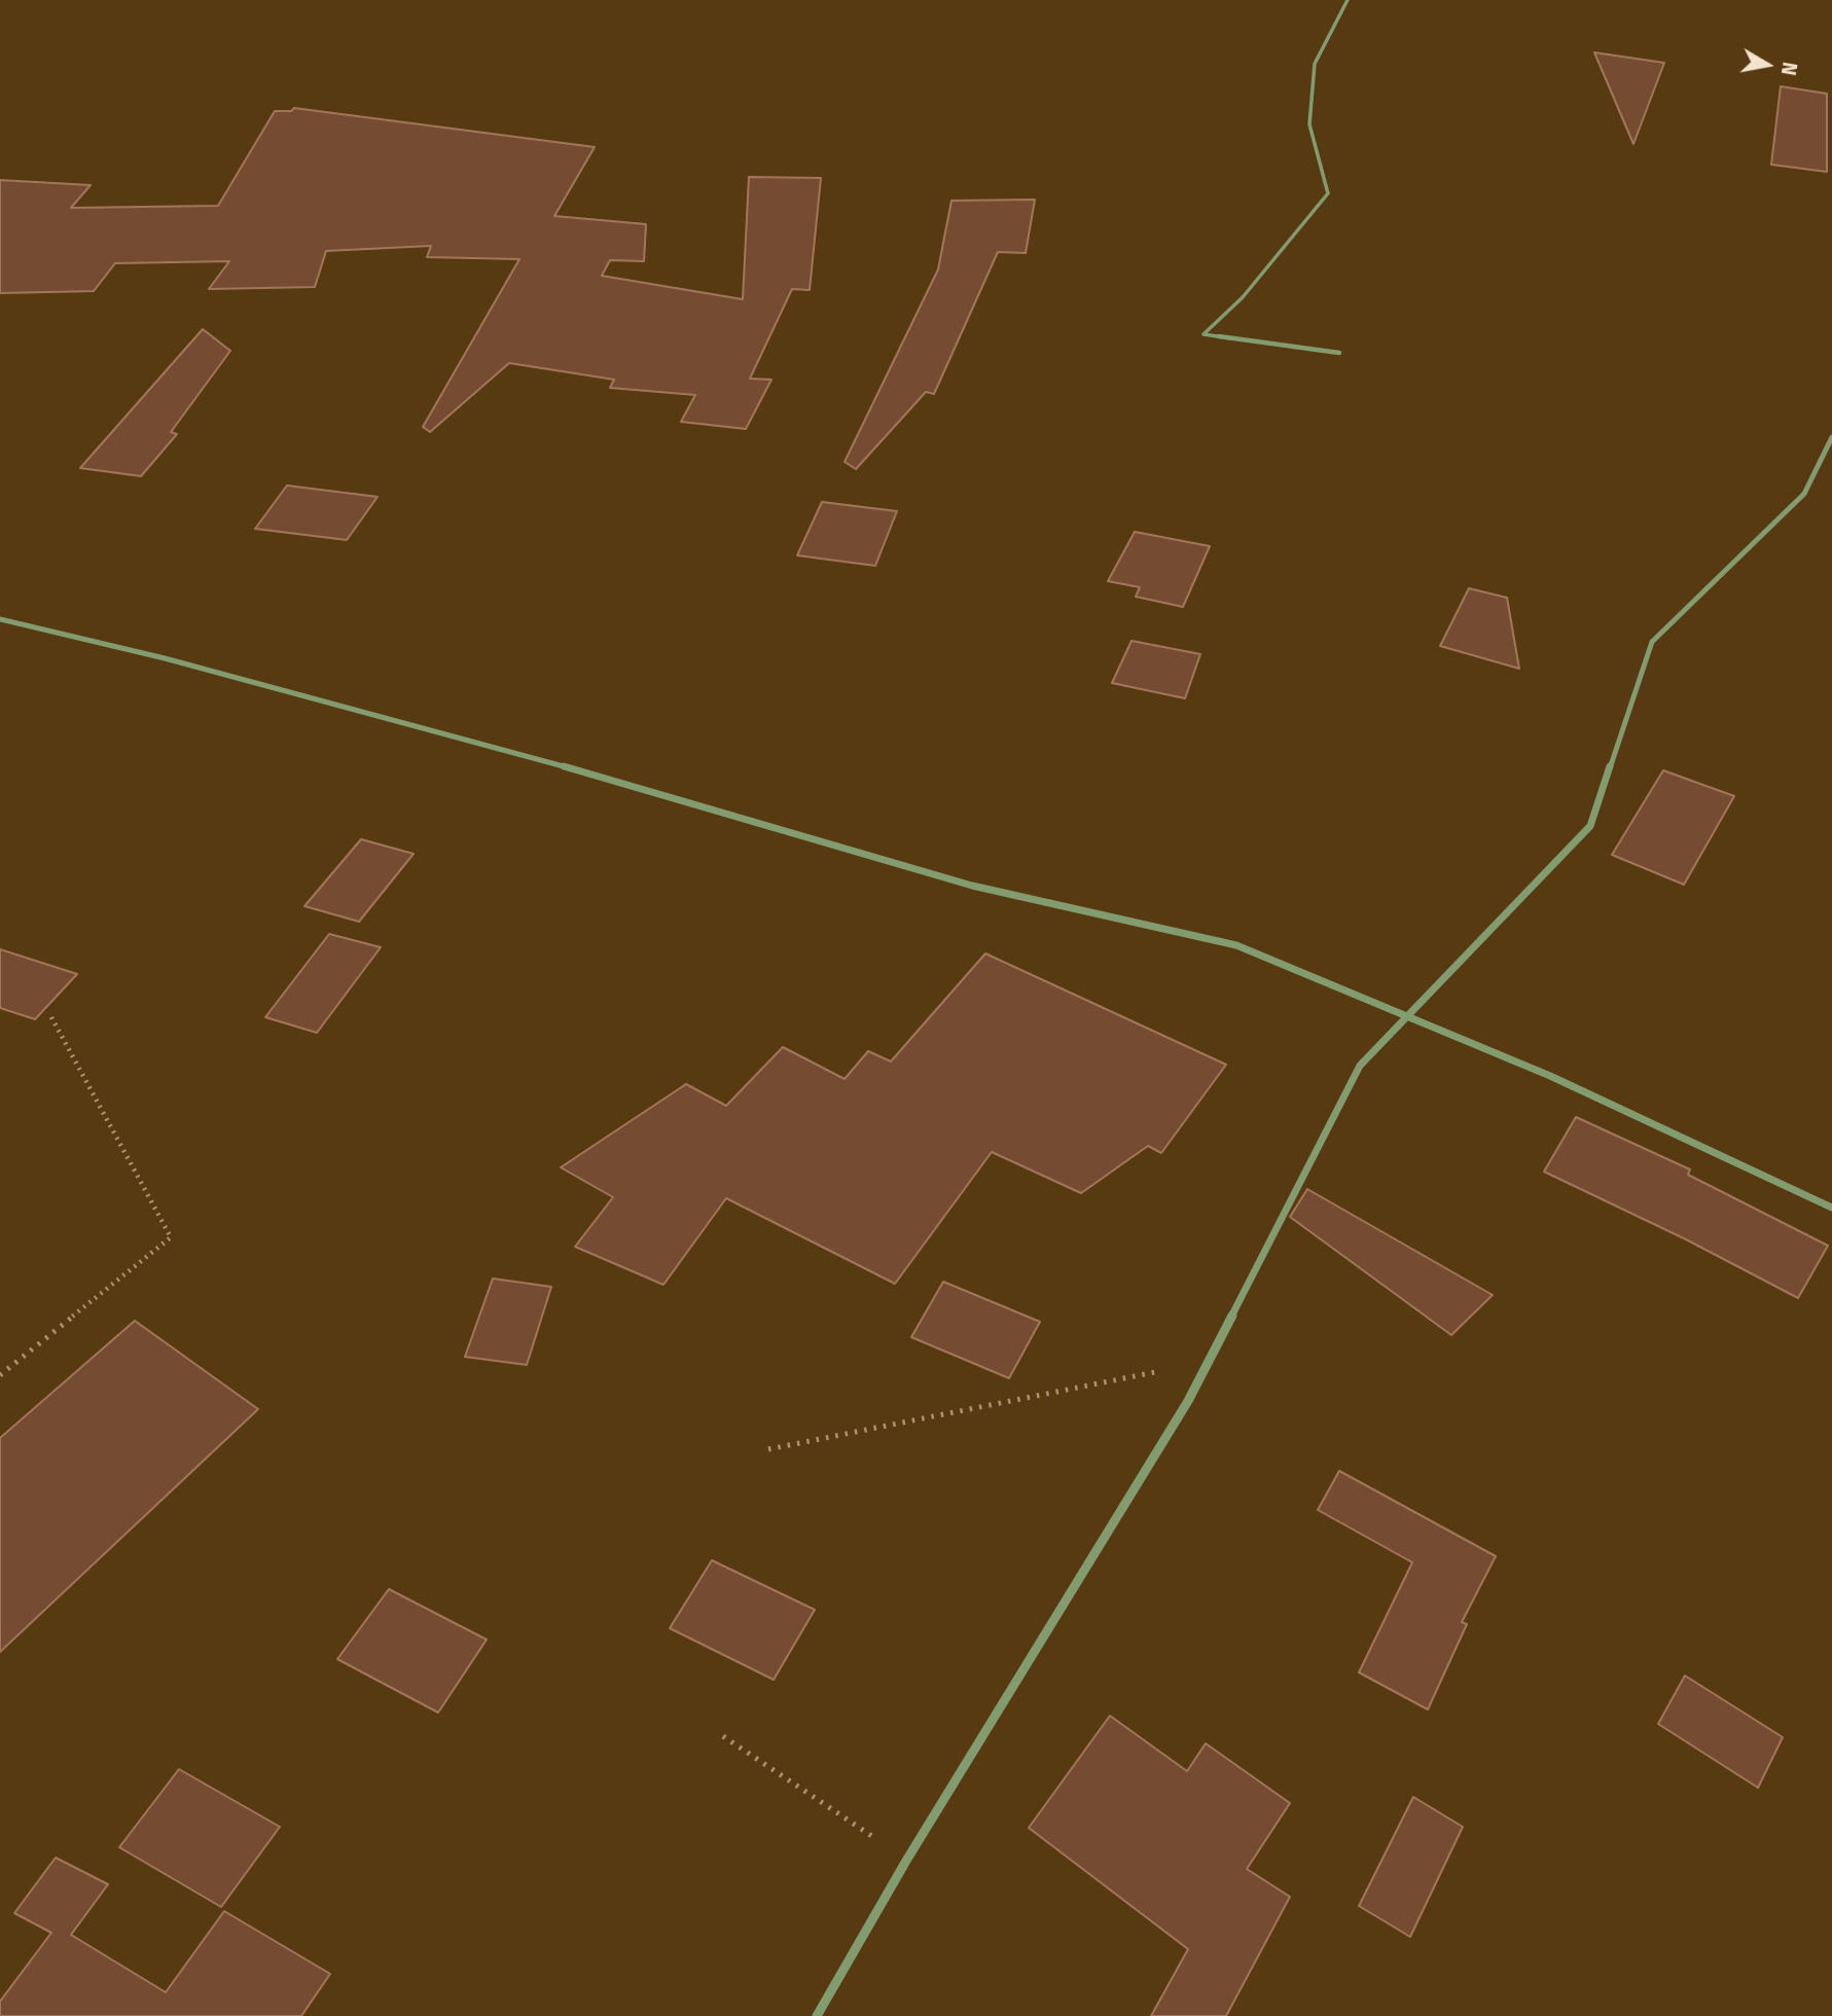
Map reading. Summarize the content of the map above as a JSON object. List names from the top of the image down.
{
  "north": "right"
}
